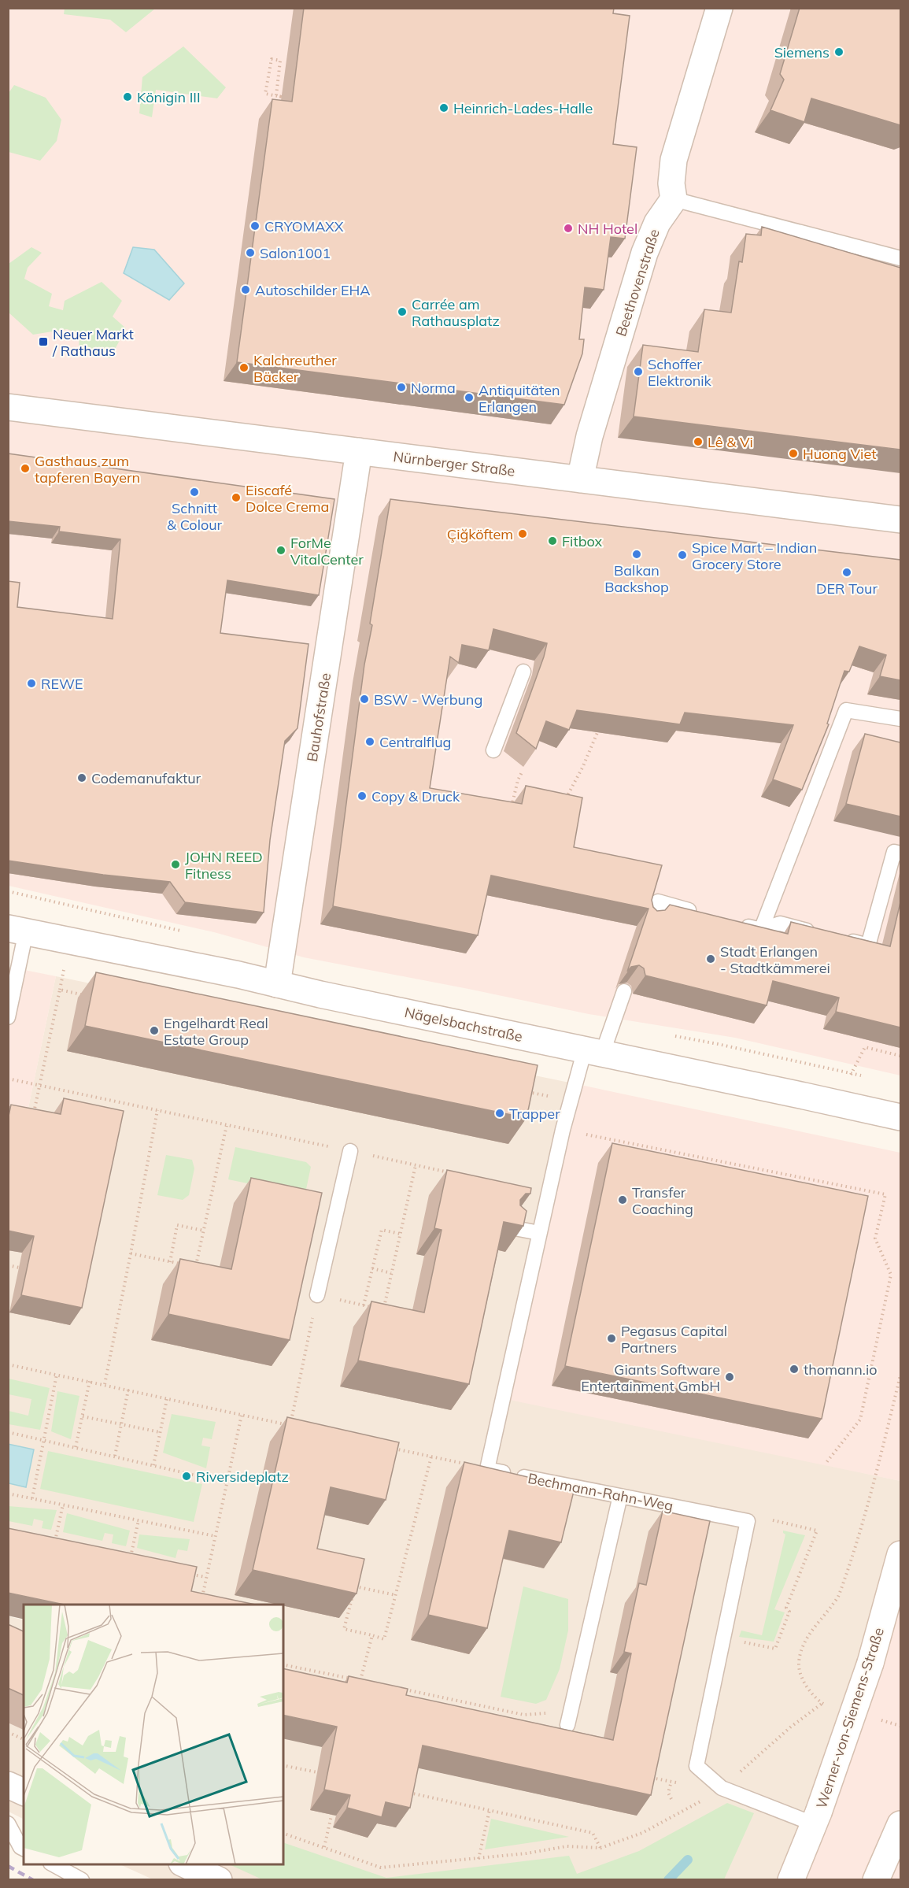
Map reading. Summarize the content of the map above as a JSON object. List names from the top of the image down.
{
  "streets": {
    "street": [
      "Beethovenstraße",
      "Nürnberger Straße",
      "Bauhofstraße",
      "Nägelsbachstraße",
      "Werner-von-Siemens-Straße"
    ],
    "lane": ["Bechmann-Rahn-Weg"]
  },
  "crossings": [
    ["Beethovenstraße", "Nürnberger Straße"],
    ["Nürnberger Straße", "Bauhofstraße"],
    ["Bauhofstraße", "Nägelsbachstraße"]
  ],
  "places": {
    "other": [
      "Siemens",
      "Königin III",
      "Heinrich-Lades-Halle",
      "CRYOMAXX",
      "NH Hotel",
      "Salon1001",
      "Autoschilder EHA",
      "Carrée am Rathausplatz",
      "Kalchreuther Bäcker",
      "Schoffer Elektronik",
      "Norma",
      "Antiquitäten Erlangen",
      "Lê & Vi",
      "Huong Viet",
      "Gasthaus zum tapferen Bayern",
      "Schnitt & Colour",
      "Eiscafé Dolce Crema",
      "Çiğköftem",
      "Fitbox",
      "ForMe VitalCenter",
      "Balkan Backshop",
      "Spice Mart – Indian Grocery Store",
      "DER Tour",
      "REWE",
      "BSW - Werbung",
      "Centralflug",
      "Codemanufaktur",
      "Copy & Druck",
      "JOHN REED Fitness",
      "Stadt Erlangen - Stadtkämmerei",
      "Engelhardt Real Estate Group",
      "Trapper",
      "Transfer Coaching",
      "Pegasus Capital Partners",
      "thomann.io",
      "Giants Software Entertainment GmbH",
      "Riversideplatz"
    ],
    "transit": ["Neuer Markt / Rathaus"]
  }
}
